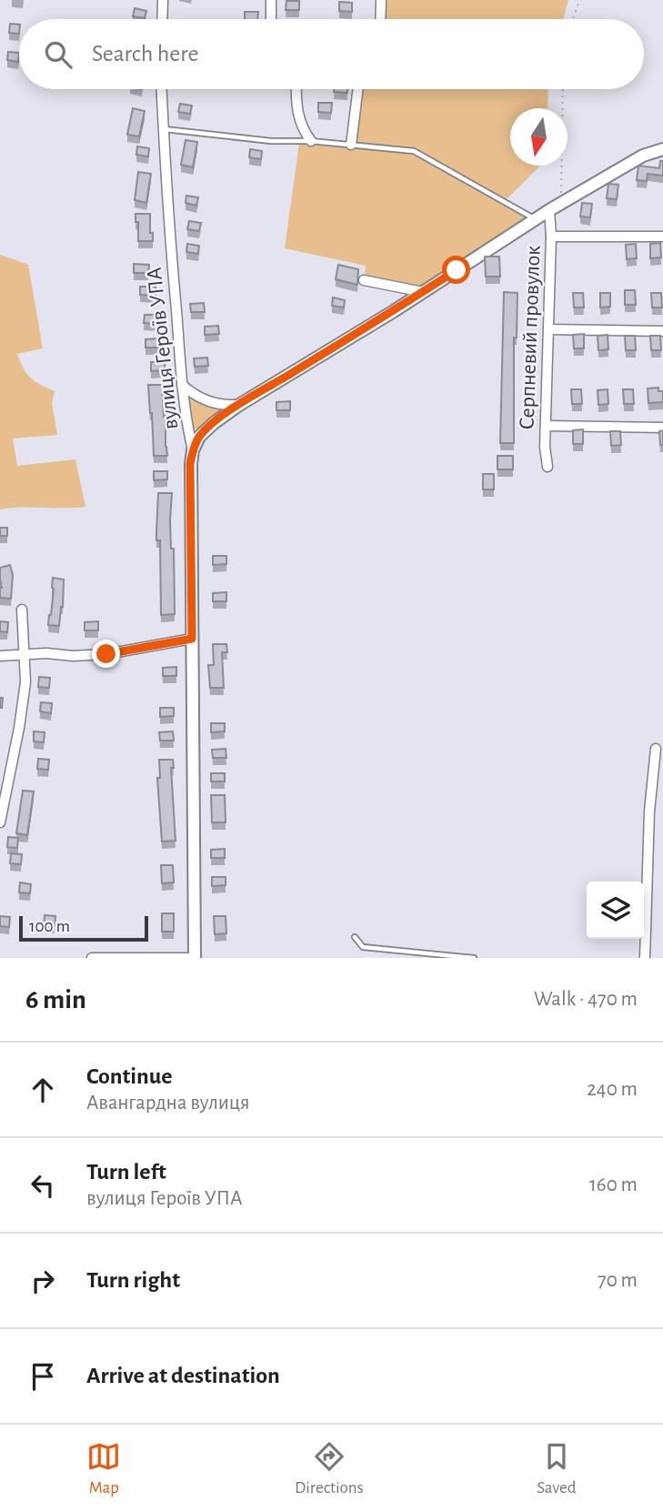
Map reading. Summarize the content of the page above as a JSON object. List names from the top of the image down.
{
  "streets": {
    "street": ["Серпневий провулок", "вулиця Героїв УПА"]
  },
  "scale_bar": "100 m",
  "north": "bottom",
  "page": {
    "search": "Search here",
    "scale": "100 m",
    "heading": ["6 min", "Walk · 470 m"],
    "list": [
      ["Continue", "Авангардна вулиця", "240 m"],
      ["Turn left", "вулиця Героїв УПА", "160 m"],
      ["Turn right", "70 m"],
      "Arrive at destination"
    ],
    "nav": ["Map", "Directions", "Saved"]
  }
}
